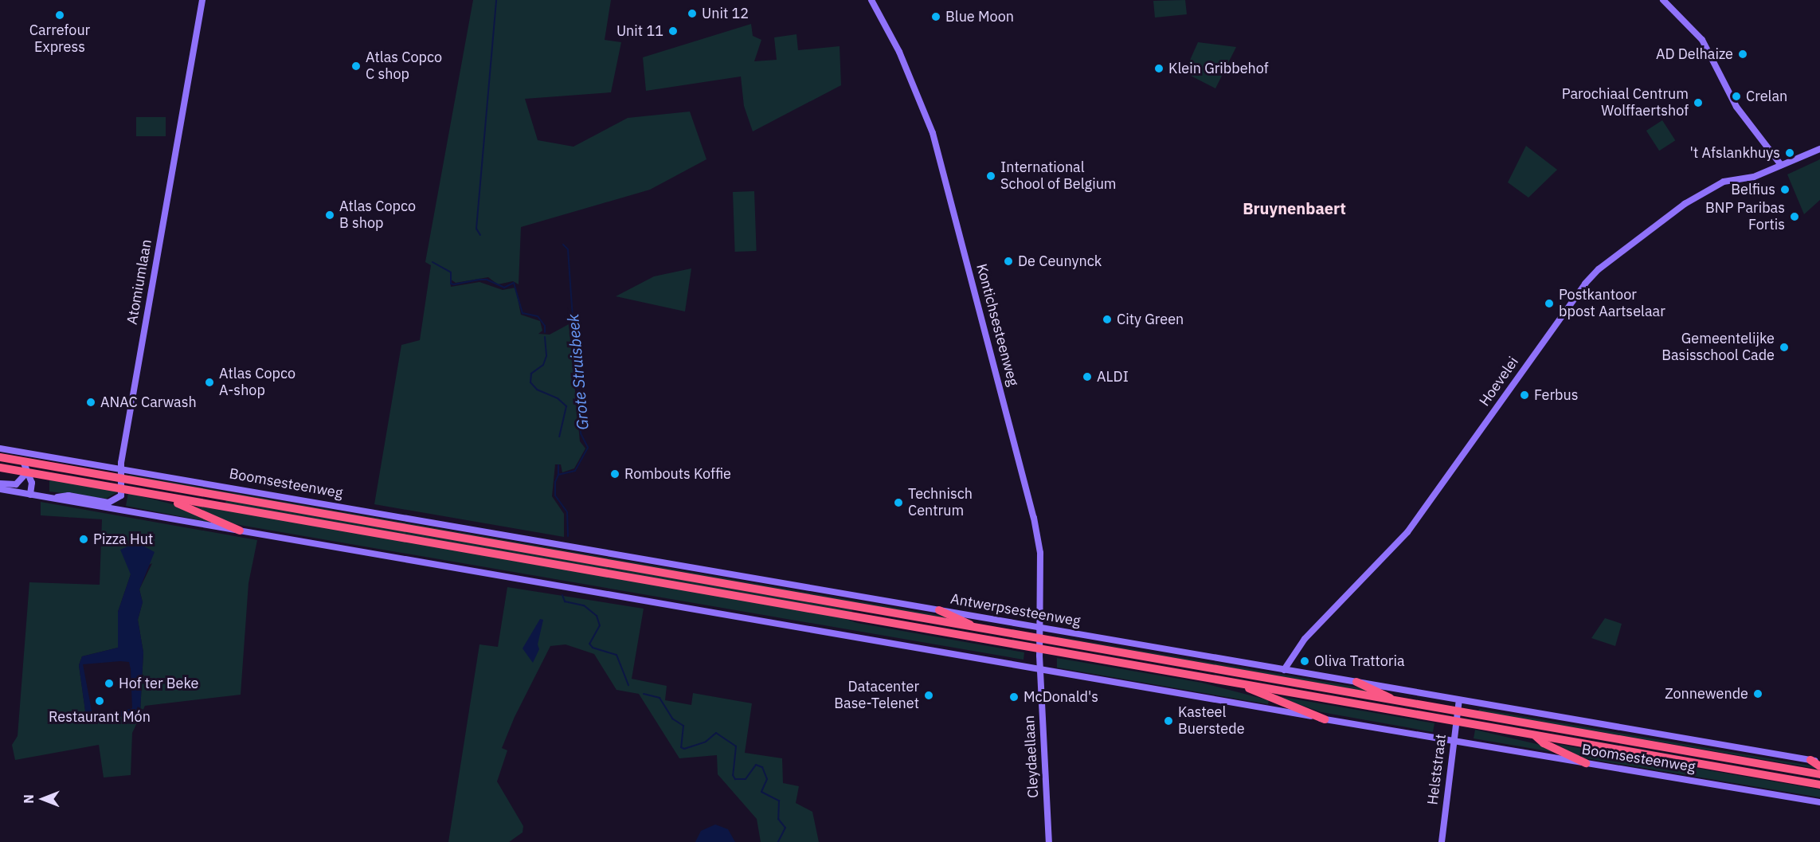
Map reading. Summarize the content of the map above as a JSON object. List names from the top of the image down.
{
  "streets": {
    "main road": [
      "Atomiumlaan",
      "Kontichsesteenweg",
      "Hoevelei",
      "Boomsesteenweg",
      "Antwerpsesteenweg",
      "Cleydaellaan",
      "Helststraat"
    ]
  },
  "crossings": [
    ["Atomiumlaan", "Boomsesteenweg"],
    ["Kontichsesteenweg", "Antwerpsesteenweg"],
    ["Kontichsesteenweg", "Cleydaellaan"],
    ["Hoevelei", "Antwerpsesteenweg"],
    ["Boomsesteenweg", "Antwerpsesteenweg"],
    ["Boomsesteenweg", "Helststraat"],
    ["Antwerpsesteenweg", "Helststraat"]
  ],
  "districts": ["Bruynenbaert"],
  "water": ["Grote Struisbeek"],
  "places": [
    "Unit 12",
    "Carrefour Express",
    "Blue Moon",
    "Unit 11",
    "AD Delhaize",
    "Atlas Copco C shop",
    "Klein Gribbehof",
    "Crelan",
    "Parochiaal Centrum Wolffaertshof",
    "'t Afslankhuys",
    "International School of Belgium",
    "Belfius",
    "Atlas Copco B shop",
    "BNP Paribas Fortis",
    "De Ceunynck",
    "Postkantoor bpost Aartselaar",
    "City Green",
    "Gemeentelijke Basisschool Cade",
    "ALDI",
    "Atlas Copco A-shop",
    "Ferbus",
    "ANAC Carwash",
    "Rombouts Koffie",
    "Technisch Centrum",
    "Pizza Hut",
    "Oliva Trattoria",
    "Hof ter Beke",
    "Zonnewende",
    "Datacenter Base-Telenet",
    "McDonald's",
    "Restaurant Món",
    "Kasteel Buerstede"
  ],
  "north": "left"
}
